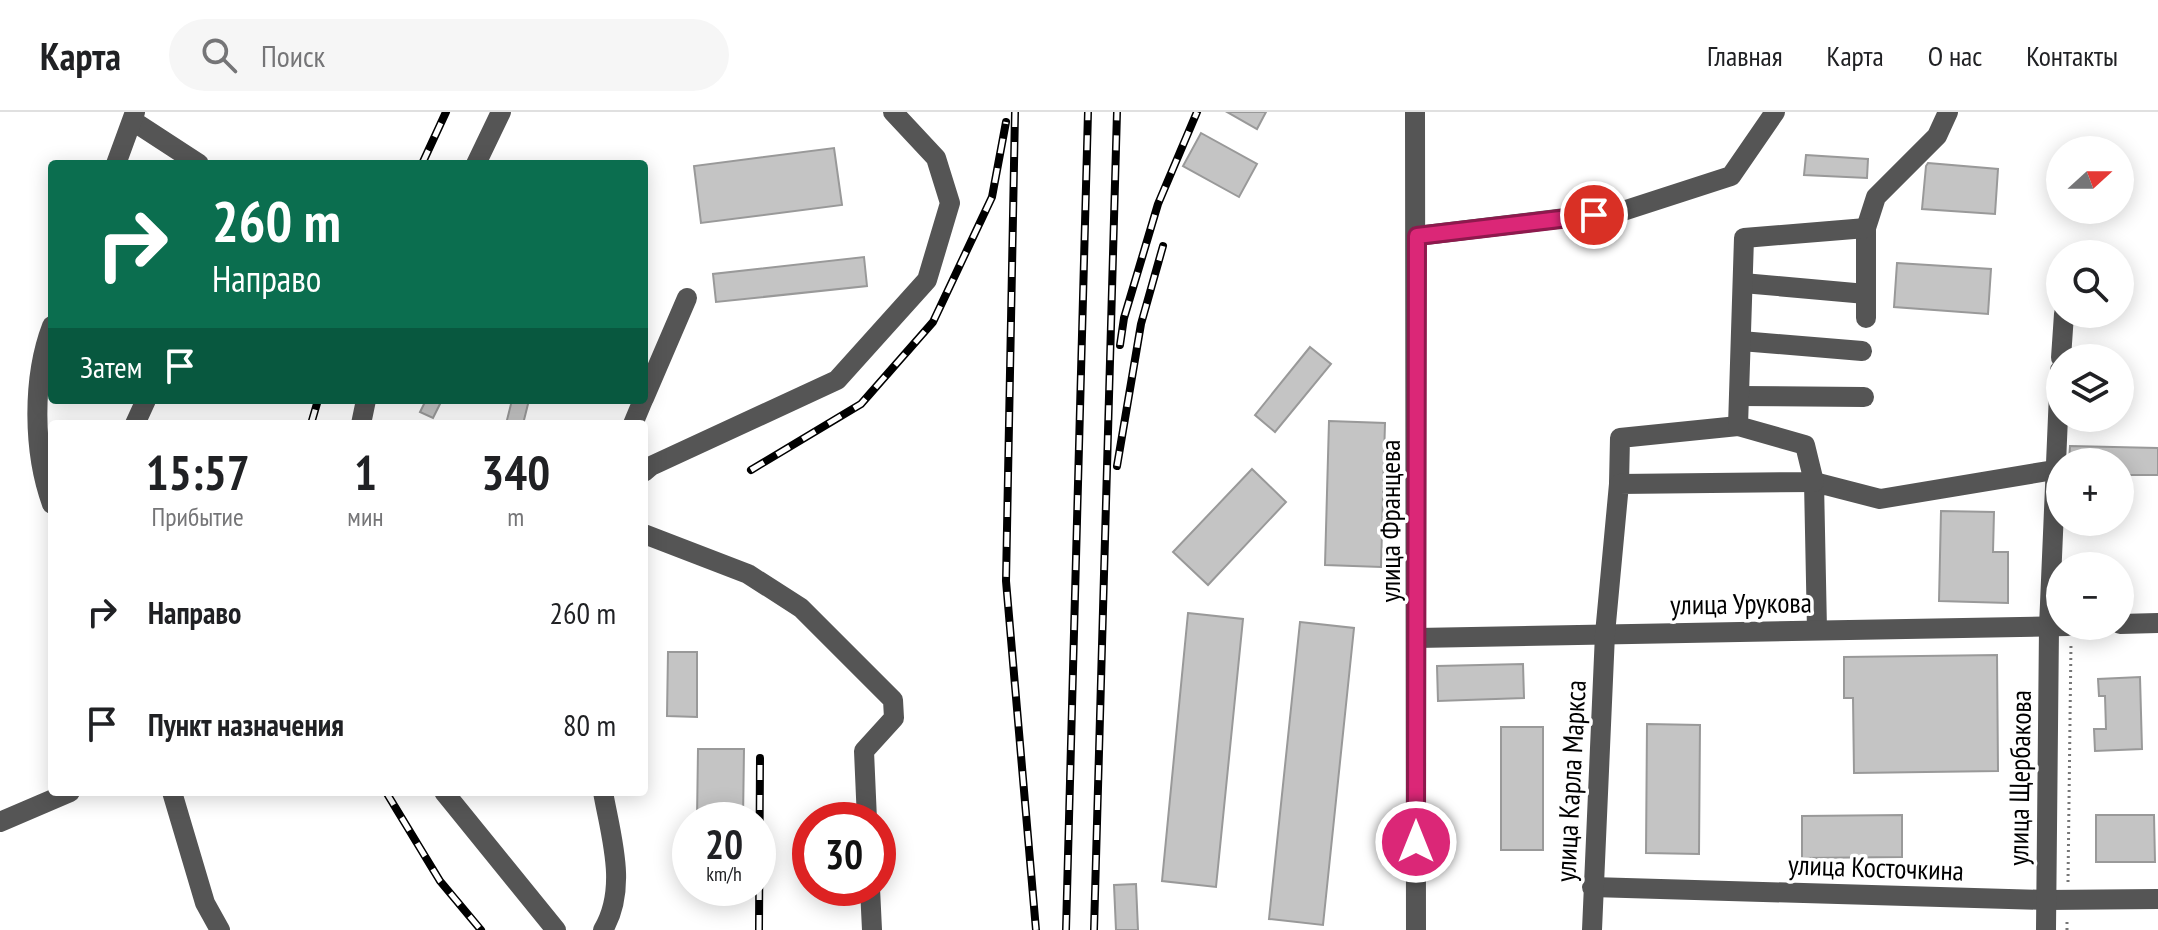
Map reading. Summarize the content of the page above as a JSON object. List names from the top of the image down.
{
  "streets": {
    "street": [
      "улица Францева",
      "улица Урукова",
      "улица Щербакова",
      "улица Карла Маркса",
      "улица Косточкина"
    ]
  },
  "crossings": [
    ["улица Францева", "улица Урукова"],
    ["улица Урукова", "улица Карла Маркса"],
    ["улица Щербакова", "улица Косточкина"],
    ["улица Карла Маркса", "улица Косточкина"]
  ],
  "north": "right",
  "page": {
    "header": "Карта",
    "search": "Поиск",
    "nav": [
      "Главная",
      "Карта",
      "О нас",
      "Контакты"
    ],
    "map_buttons": ["+", "−"],
    "turn": ["260 m", "Направо"],
    "then": "Затем",
    "eta": [
      "15:57",
      "Прибытие",
      "1",
      "мин",
      "340",
      "m"
    ],
    "list": [
      {
        "name": "Направо",
        "value": "260 m"
      },
      {
        "name": "Пункт назначения",
        "value": "80 m"
      }
    ],
    "speed": "20 km/h",
    "limit": "30"
  }
}
